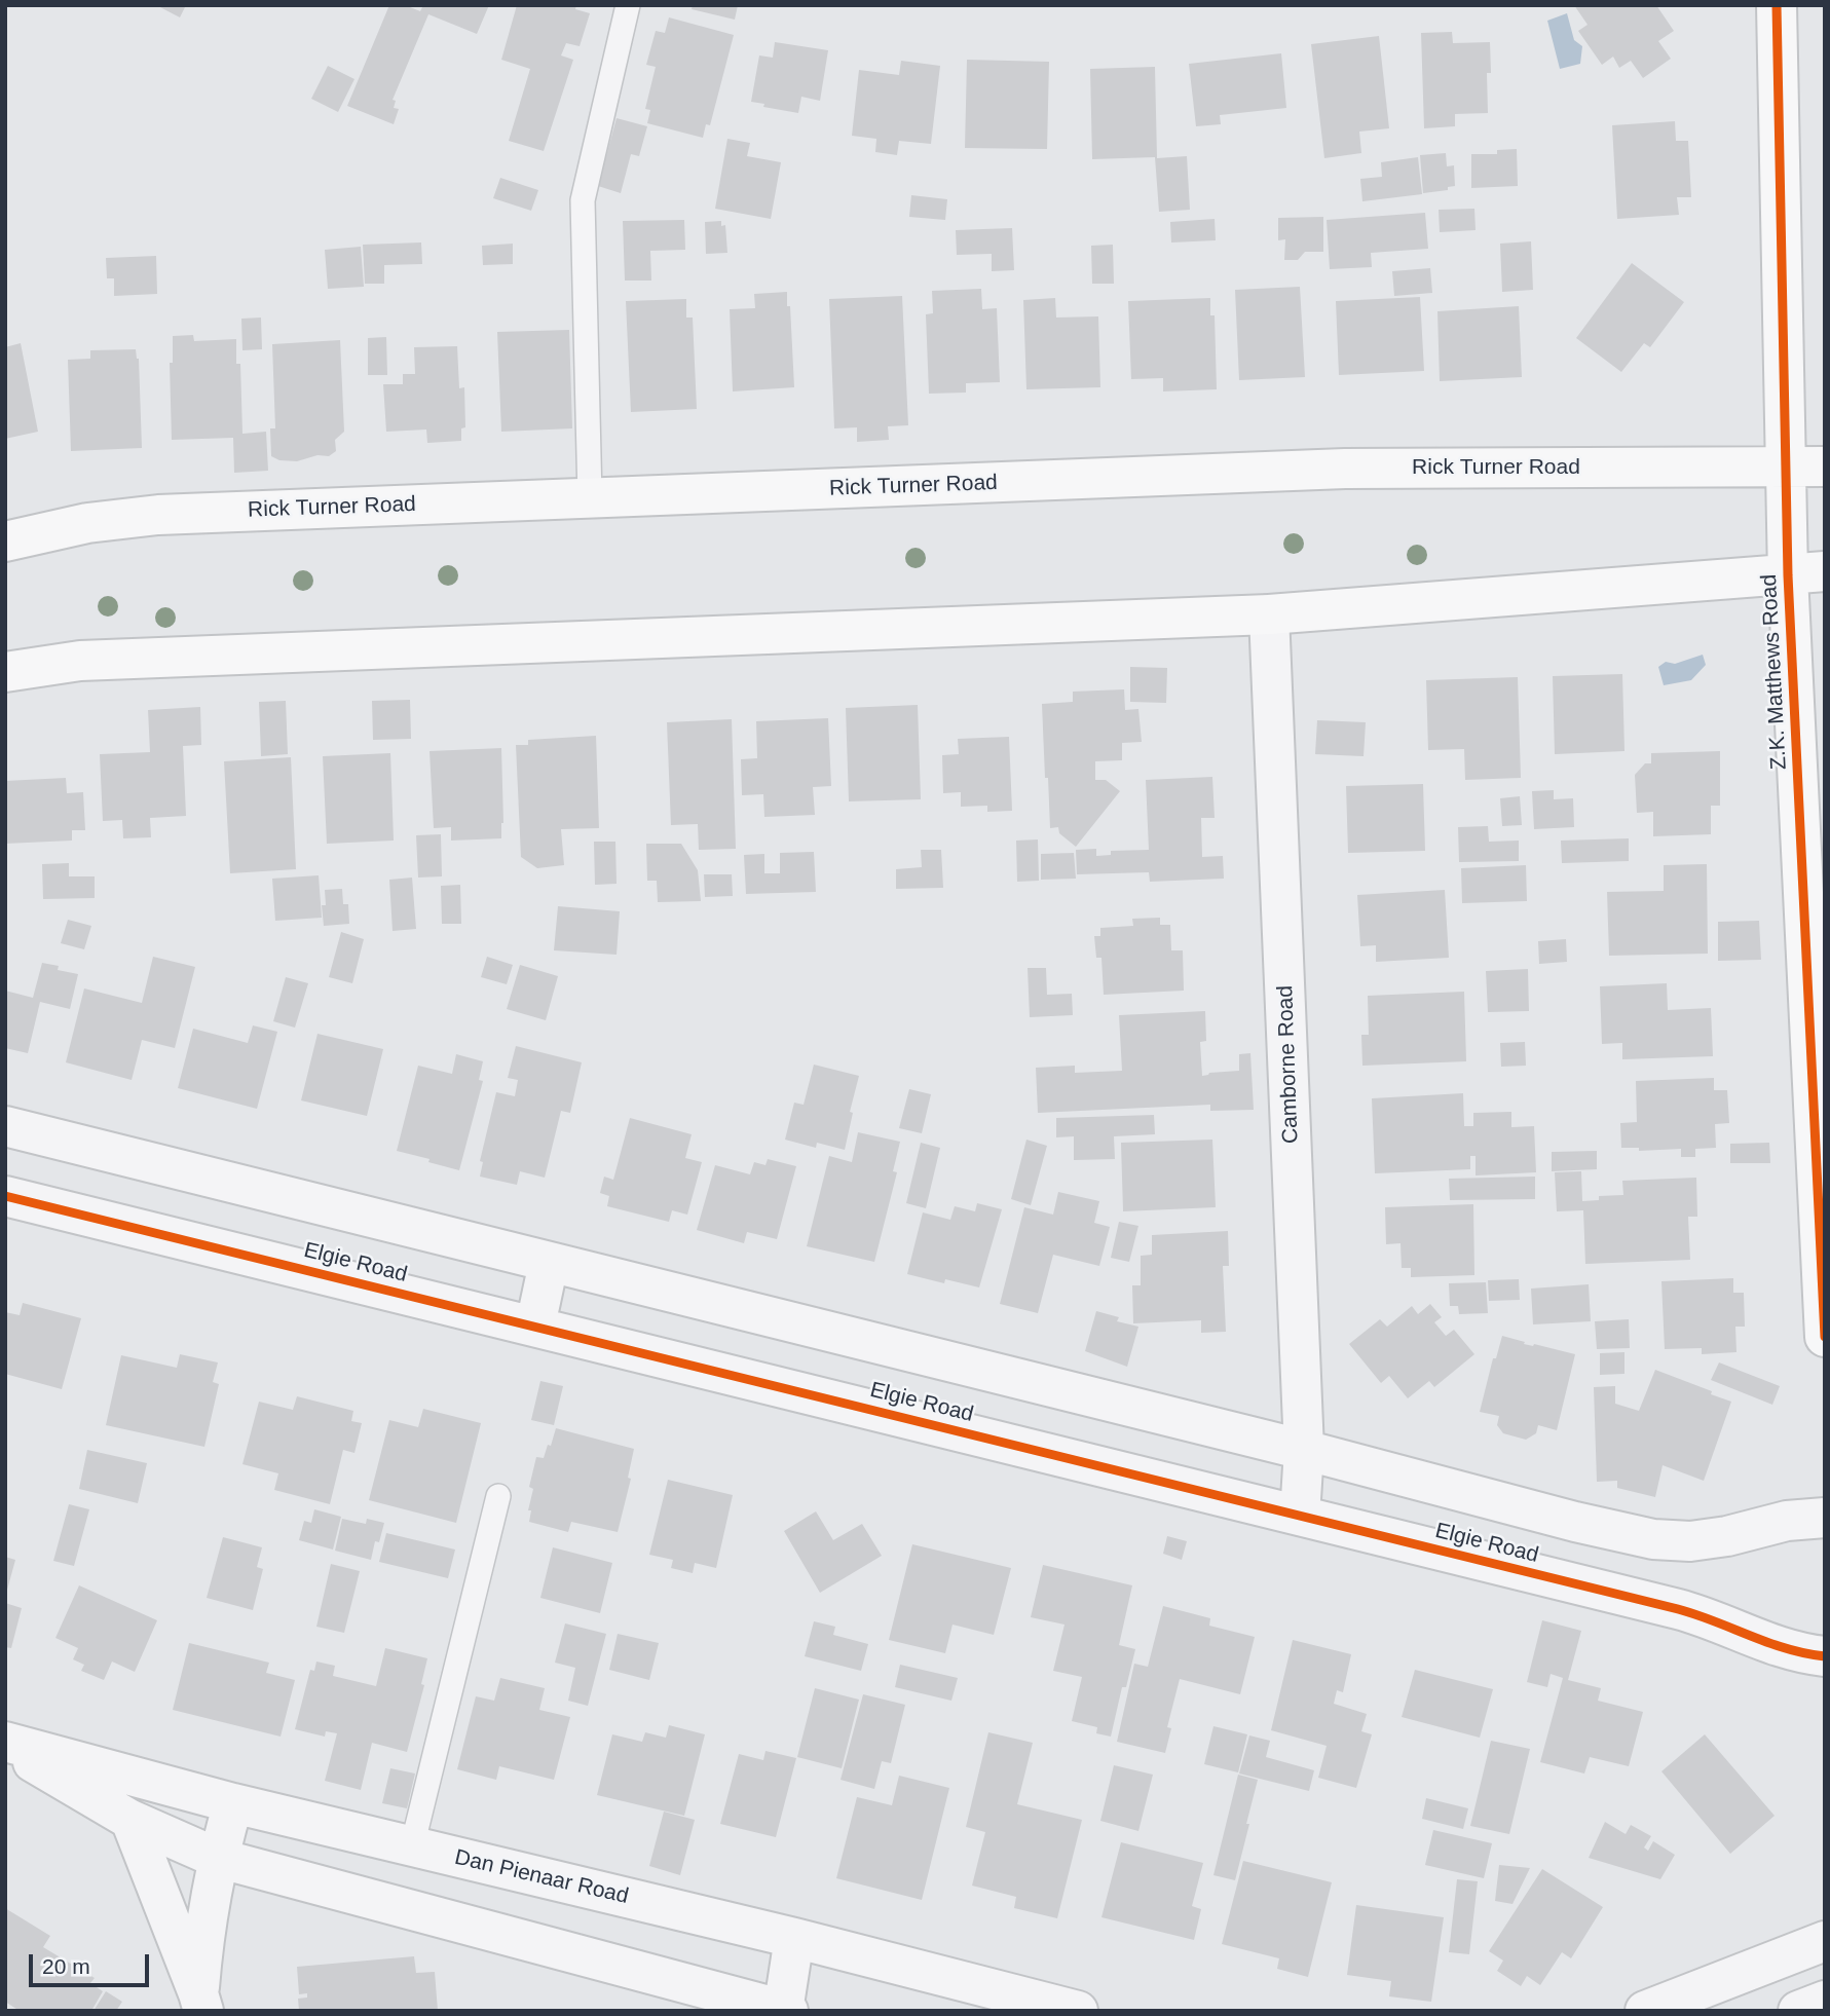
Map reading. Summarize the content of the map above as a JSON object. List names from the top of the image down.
{
  "streets": {
    "main road": ["Rick Turner Road", "Z.K. Matthews Road"],
    "street": ["Camborne Road", "Elgie Road", "Dan Pienaar Road"]
  },
  "crossings": [
    ["Rick Turner Road", "Z.K. Matthews Road"],
    ["Camborne Road", "Elgie Road"]
  ],
  "scale_bar": "20 m"
}
